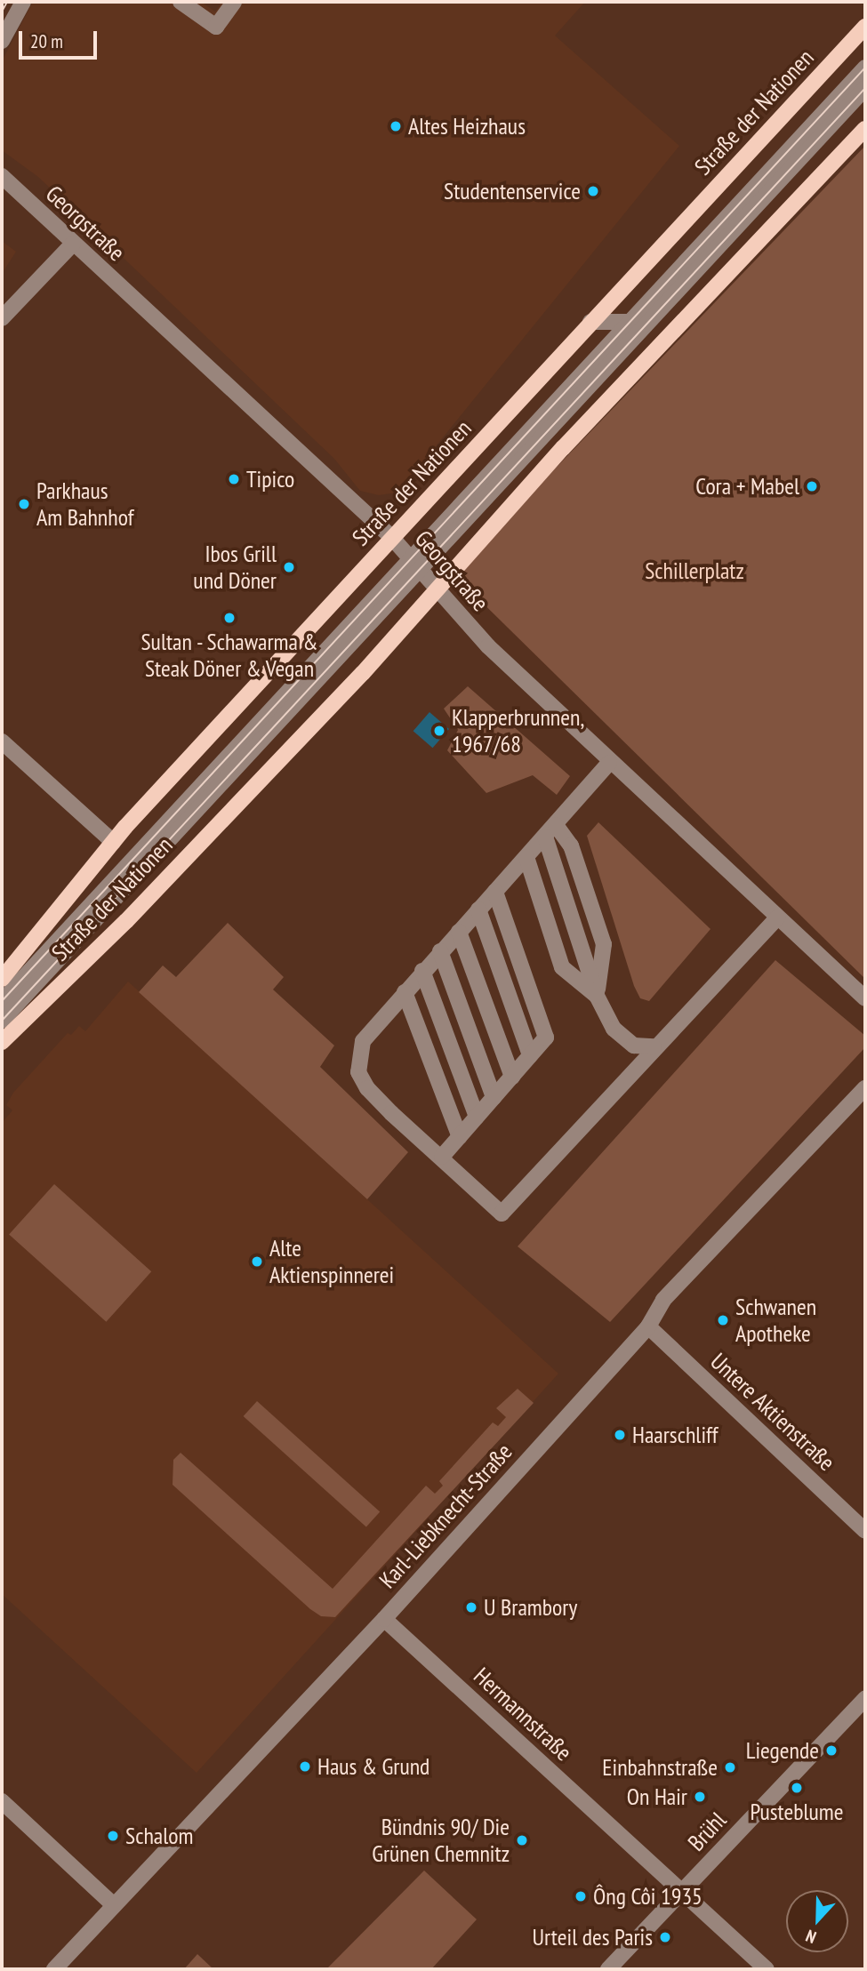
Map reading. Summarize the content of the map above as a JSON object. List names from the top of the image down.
{
  "streets": {
    "main road": ["Straße der Nationen"],
    "street": [
      "Georgstraße",
      "Untere Aktienstraße",
      "Karl-Liebknecht-Straße",
      "Hermannstraße",
      "Brühl"
    ]
  },
  "crossings": [
    ["Straße der Nationen", "Georgstraße"],
    ["Untere Aktienstraße", "Karl-Liebknecht-Straße"],
    ["Karl-Liebknecht-Straße", "Hermannstraße"],
    ["Hermannstraße", "Brühl"]
  ],
  "parks": ["Schillerplatz"],
  "places": [
    "Altes Heizhaus",
    "Studentenservice",
    "Tipico",
    "Cora + Mabel",
    "Parkhaus Am Bahnhof",
    "Ibos Grill und Döner",
    "Sultan - Schawarma & Steak Döner & Vegan",
    "Klapperbrunnen, 1967/68",
    "Alte Aktienspinnerei",
    "Schwanen Apotheke",
    "Haarschliff",
    "U Brambory",
    "Liegende",
    "Haus & Grund",
    "Einbahnstraße",
    "Pusteblume",
    "On Hair",
    "Schalom",
    "Bündnis 90/ Die Grünen Chemnitz",
    "Ông Côi 1935",
    "Urteil des Paris"
  ],
  "scale_bar": "20 m",
  "north": "bottom"
}
